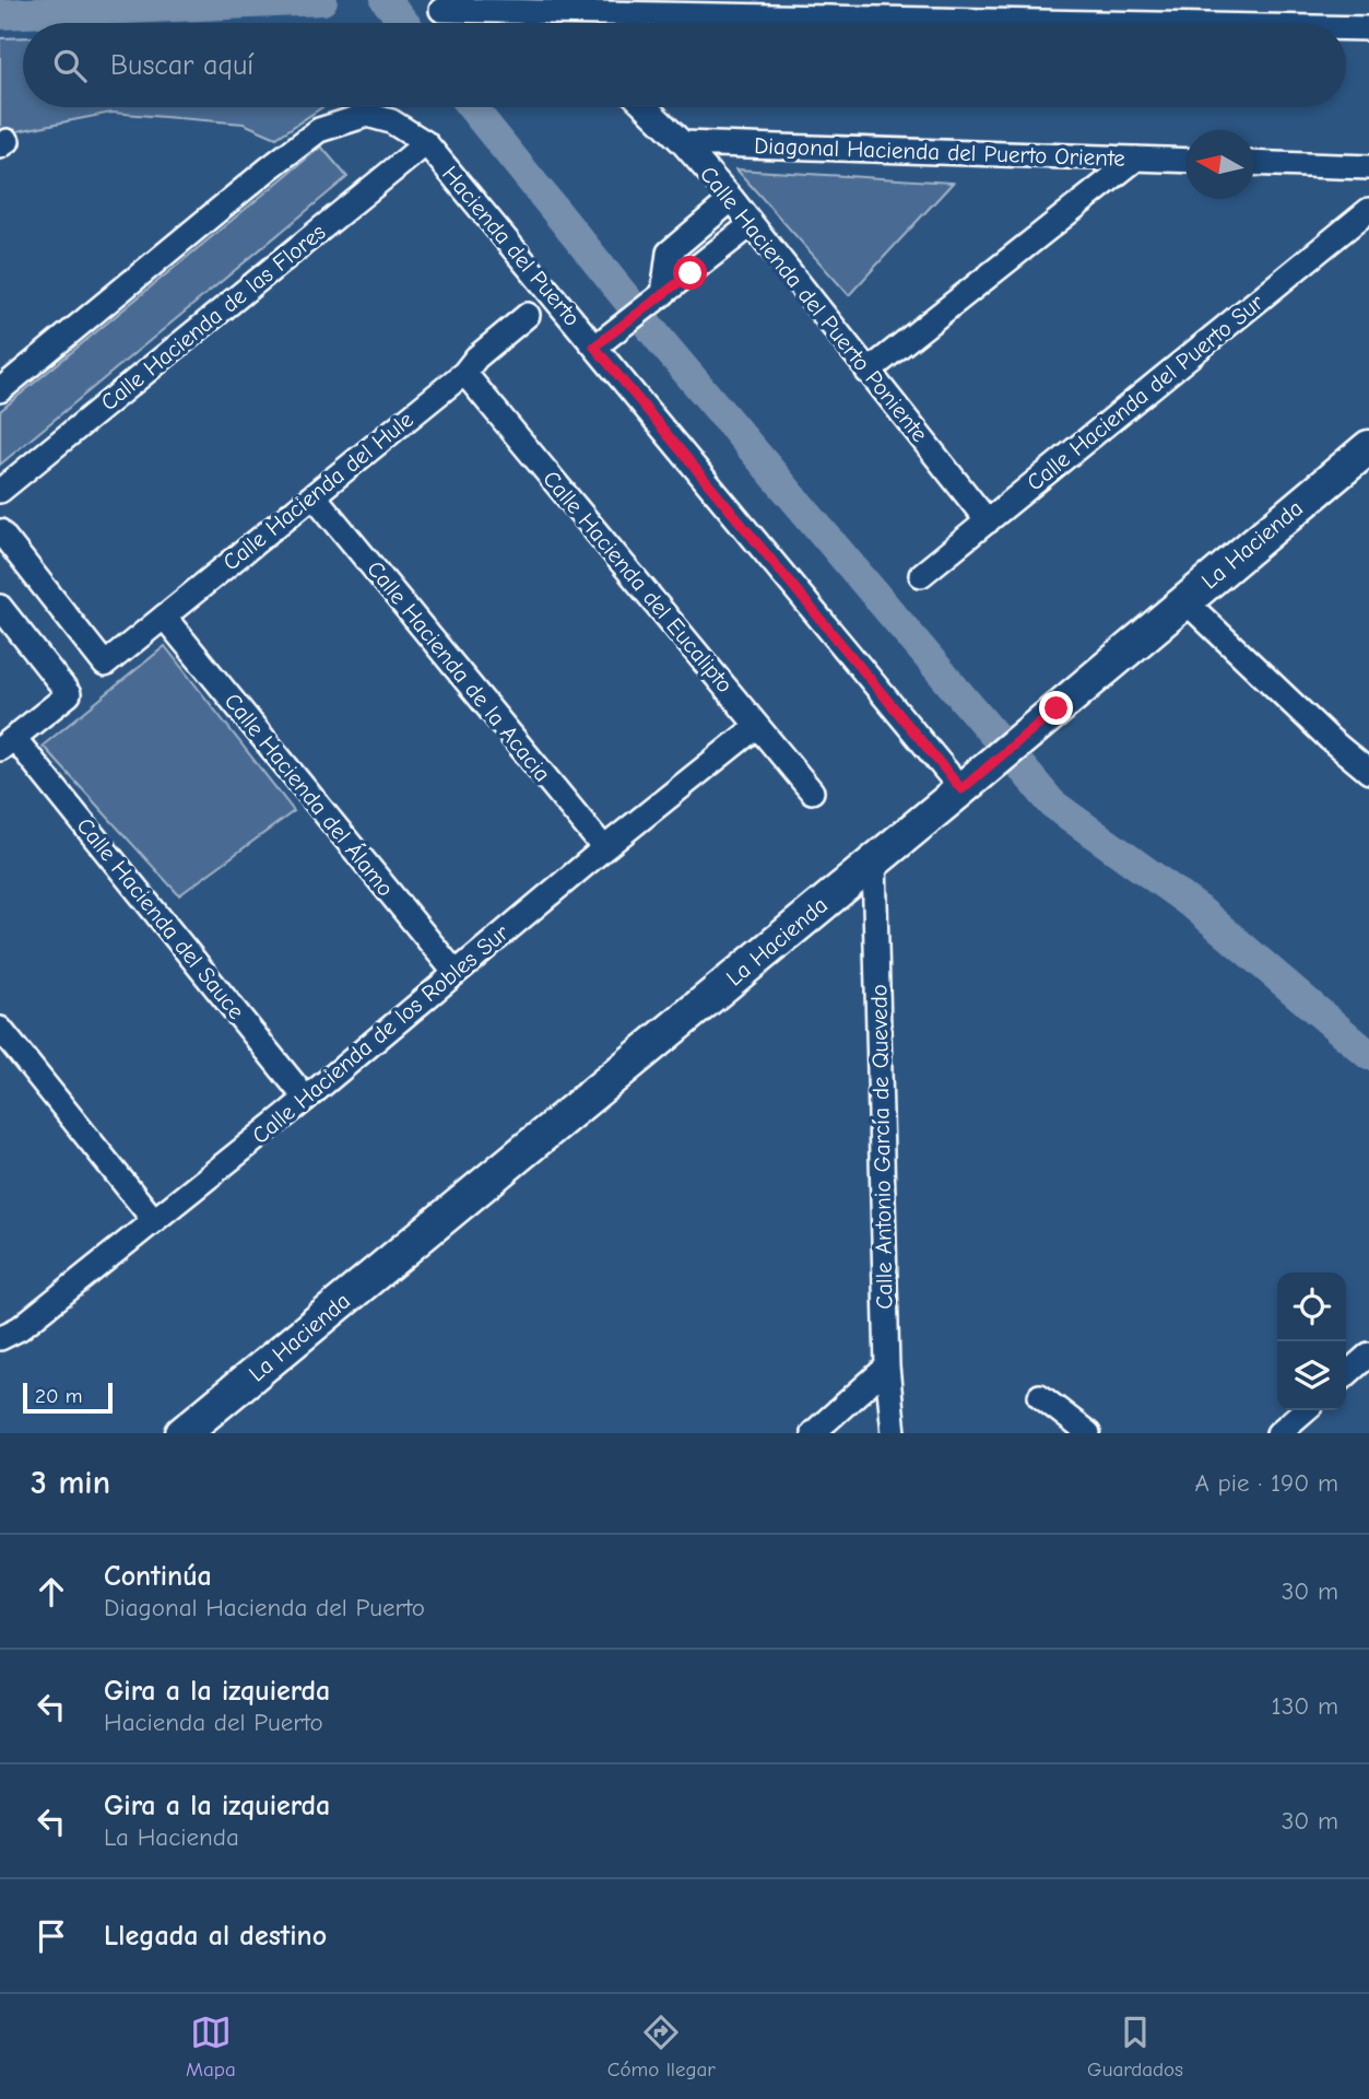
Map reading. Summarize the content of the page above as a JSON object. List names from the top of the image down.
{
  "streets": {
    "street": [
      "Diagonal Hacienda del Puerto Oriente",
      "Hacienda del Puerto",
      "Calle Hacienda del Puerto Poniente",
      "Calle Hacienda de las Flores",
      "Calle Hacienda del Puerto Sur",
      "Calle Hacienda del Hule",
      "La Hacienda",
      "Calle Hacienda del Eucalipto",
      "Calle Hacienda de la Acacia",
      "Calle Hacienda del Álamo",
      "Calle Hacienda del Sauce",
      "Calle Hacienda de los Robles Sur",
      "Calle Antonio García de Quevedo"
    ]
  },
  "crossings": [
    ["Diagonal Hacienda del Puerto Oriente", "Calle Hacienda del Puerto Poniente"],
    ["Hacienda del Puerto", "Calle Hacienda de las Flores"],
    ["Hacienda del Puerto", "La Hacienda"],
    ["Calle Hacienda del Puerto Poniente", "Calle Hacienda del Puerto Sur"],
    ["Calle Hacienda del Hule", "Calle Hacienda del Eucalipto"],
    ["Calle Hacienda del Hule", "Calle Hacienda de la Acacia"],
    ["Calle Hacienda del Hule", "Calle Hacienda del Álamo"],
    ["La Hacienda", "Calle Antonio García de Quevedo"],
    ["Calle Hacienda del Eucalipto", "Calle Hacienda de los Robles Sur"],
    ["Calle Hacienda de la Acacia", "Calle Hacienda de los Robles Sur"],
    ["Calle Hacienda del Álamo", "Calle Hacienda de los Robles Sur"],
    ["Calle Hacienda del Sauce", "Calle Hacienda de los Robles Sur"]
  ],
  "scale_bar": "20 m",
  "north": "left",
  "page": {
    "search": "Buscar aquí",
    "scale": "20 m",
    "heading": ["3 min", "A pie · 190 m"],
    "list": [
      ["Continúa", "Diagonal Hacienda del Puerto", "30 m"],
      ["Gira a la izquierda", "Hacienda del Puerto", "130 m"],
      ["Gira a la izquierda", "La Hacienda", "30 m"],
      "Llegada al destino"
    ],
    "nav": ["Mapa", "Cómo llegar", "Guardados"]
  }
}
